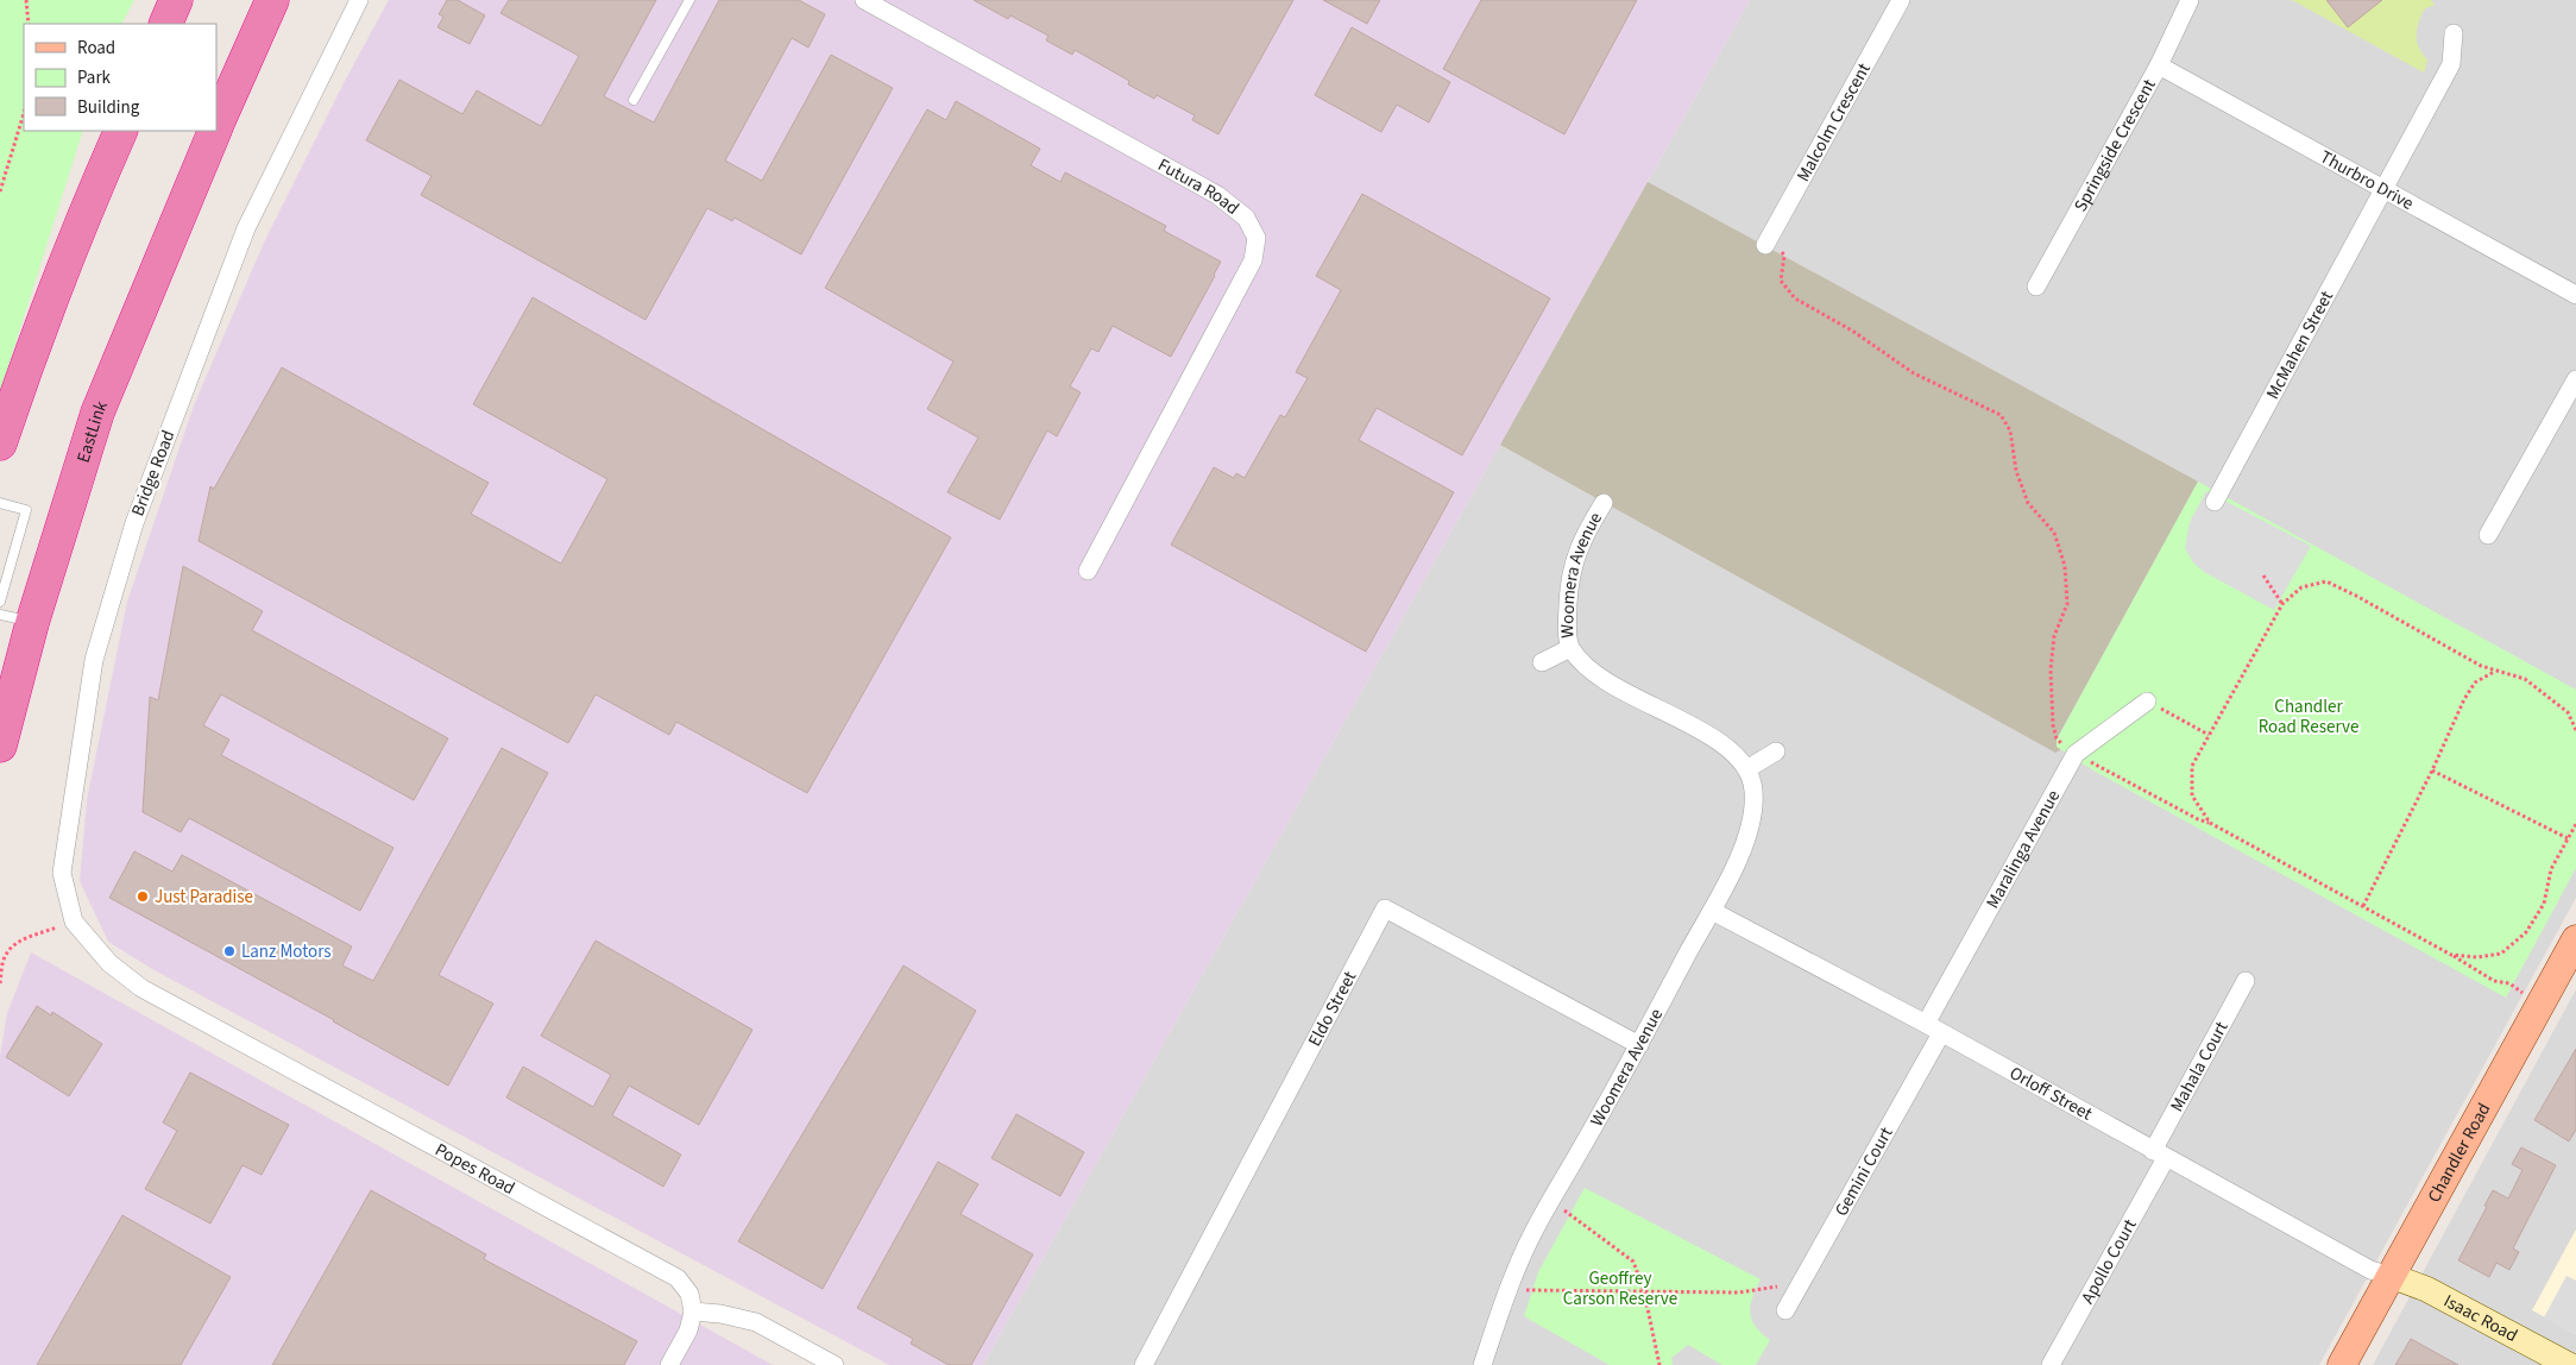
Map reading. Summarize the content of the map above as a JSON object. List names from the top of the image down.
{
  "streets": {
    "highway": ["EastLink"],
    "main road": ["Chandler Road"],
    "street": [
      "Malcolm Crescent",
      "Springside Crescent",
      "Thurbro Drive",
      "Futura Road",
      "McMahen Street",
      "Bridge Road",
      "Woomera Avenue",
      "Maralinga Avenue",
      "Eldo Street",
      "Mahala Court",
      "Orloff Street",
      "Popes Road",
      "Gemini Court",
      "Apollo Court",
      "Isaac Road"
    ]
  },
  "crossings": [
    ["Springside Crescent", "Thurbro Drive"],
    ["Thurbro Drive", "McMahen Street"],
    ["Bridge Road", "Popes Road"],
    ["Woomera Avenue", "Eldo Street"],
    ["Woomera Avenue", "Orloff Street"],
    ["Maralinga Avenue", "Orloff Street"],
    ["Mahala Court", "Orloff Street"],
    ["Mahala Court", "Apollo Court"],
    ["Orloff Street", "Chandler Road"],
    ["Orloff Street", "Gemini Court"],
    ["Orloff Street", "Apollo Court"],
    ["Orloff Street", "Isaac Road"],
    ["Chandler Road", "Isaac Road"]
  ],
  "parks": ["Chandler Road Reserve", "Geoffrey Carson Reserve"],
  "places": ["Just Paradise", "Lanz Motors"],
  "legend": ["Road", "Park", "Building"]
}
